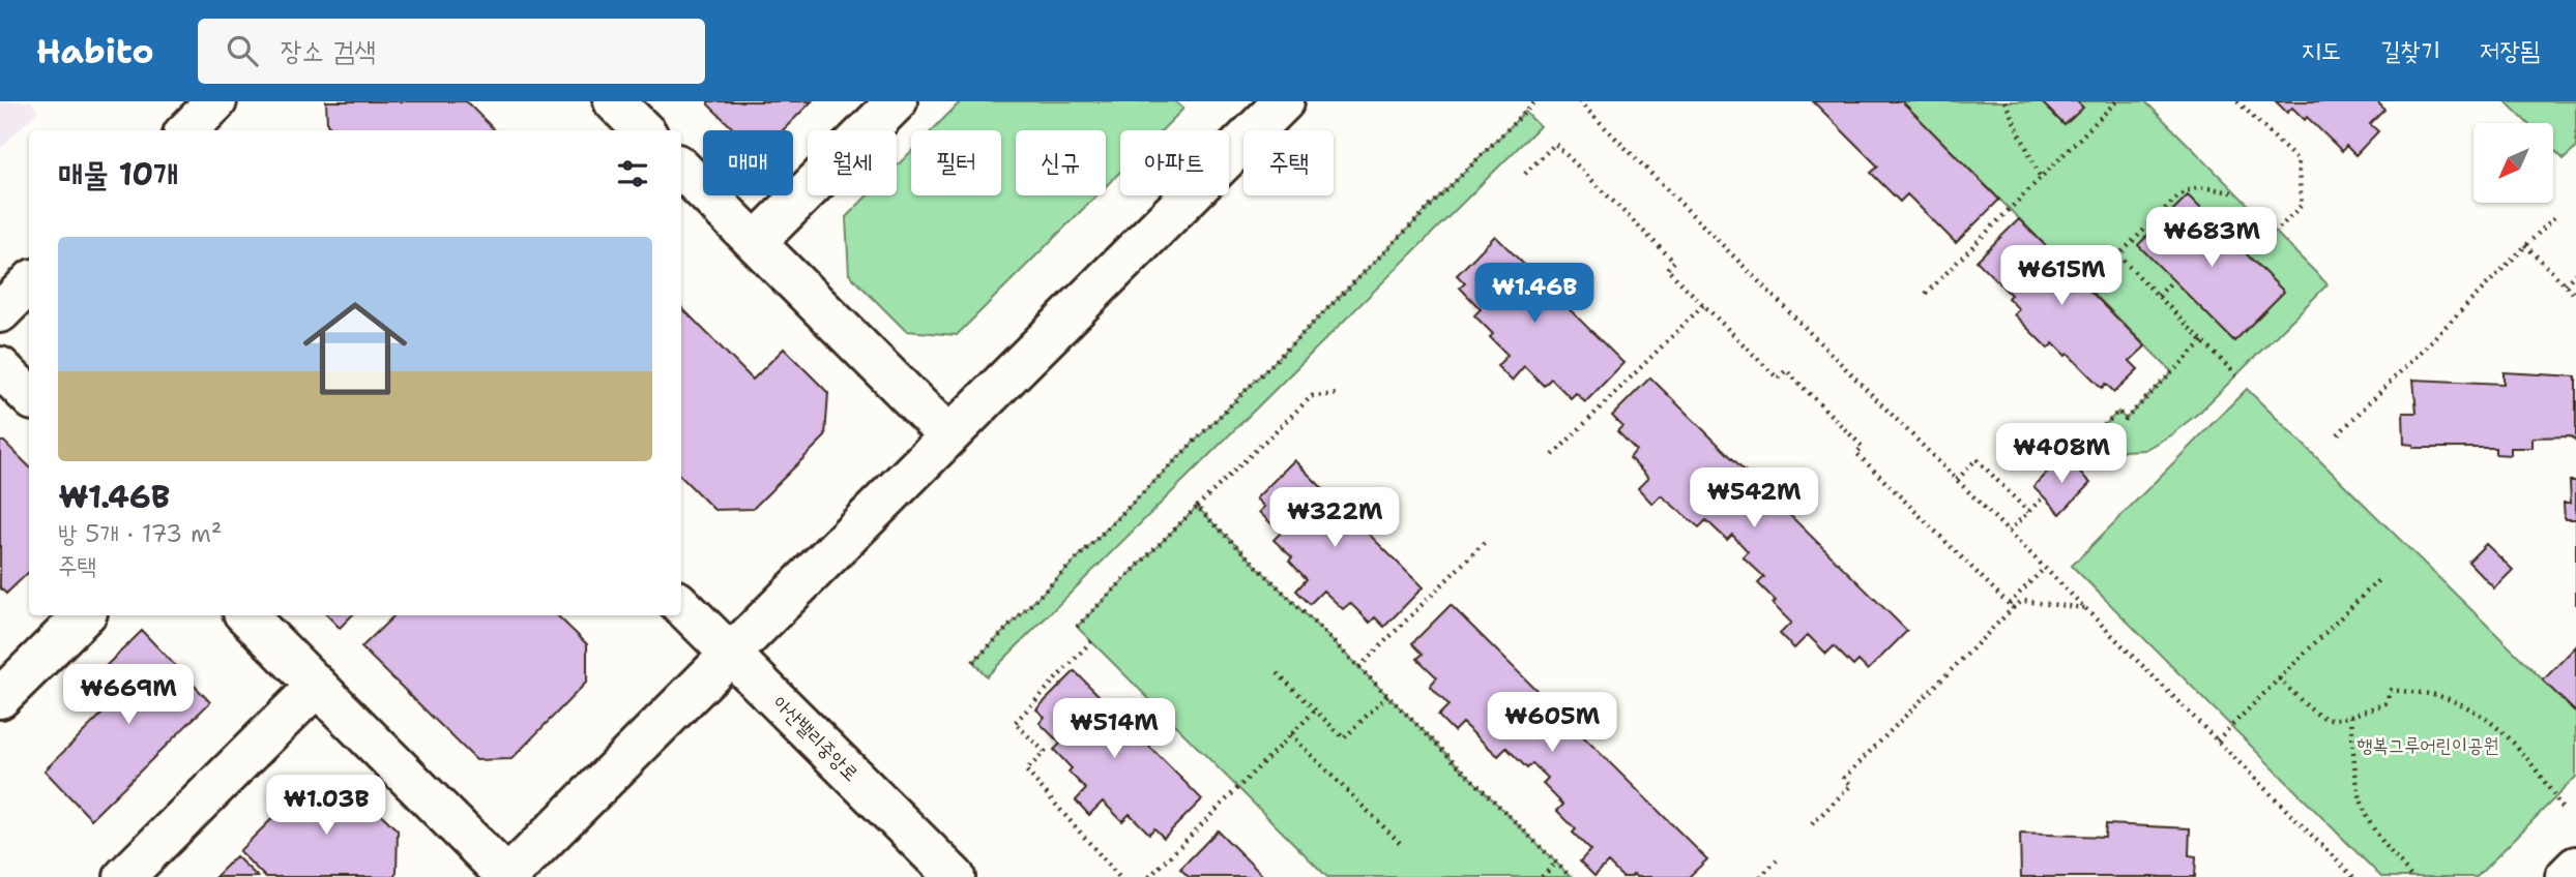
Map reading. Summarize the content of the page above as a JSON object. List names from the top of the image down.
{
  "streets": {
    "street": ["아산밸리중앙로"]
  },
  "parks": ["행복그루어린이공원"],
  "north": "bottom left",
  "page": {
    "header": "Habito",
    "search": "장소 검색",
    "nav": ["지도", "길찾기", "저장됨"],
    "chip": [
      "매매",
      "월세",
      "필터",
      "신규",
      "아파트",
      "주택"
    ],
    "heading": "매물 10개",
    "price": [
      "₩683M",
      "₩615M",
      "₩1.46B",
      "₩408M",
      "₩542M",
      "₩322M",
      "₩669M",
      "₩605M",
      "₩514M",
      "₩1.03B"
    ],
    "list": [
      {
        "name": "₩1.46B",
        "note": "방 5개 · 173 m² · 주택"
      }
    ]
  }
}
